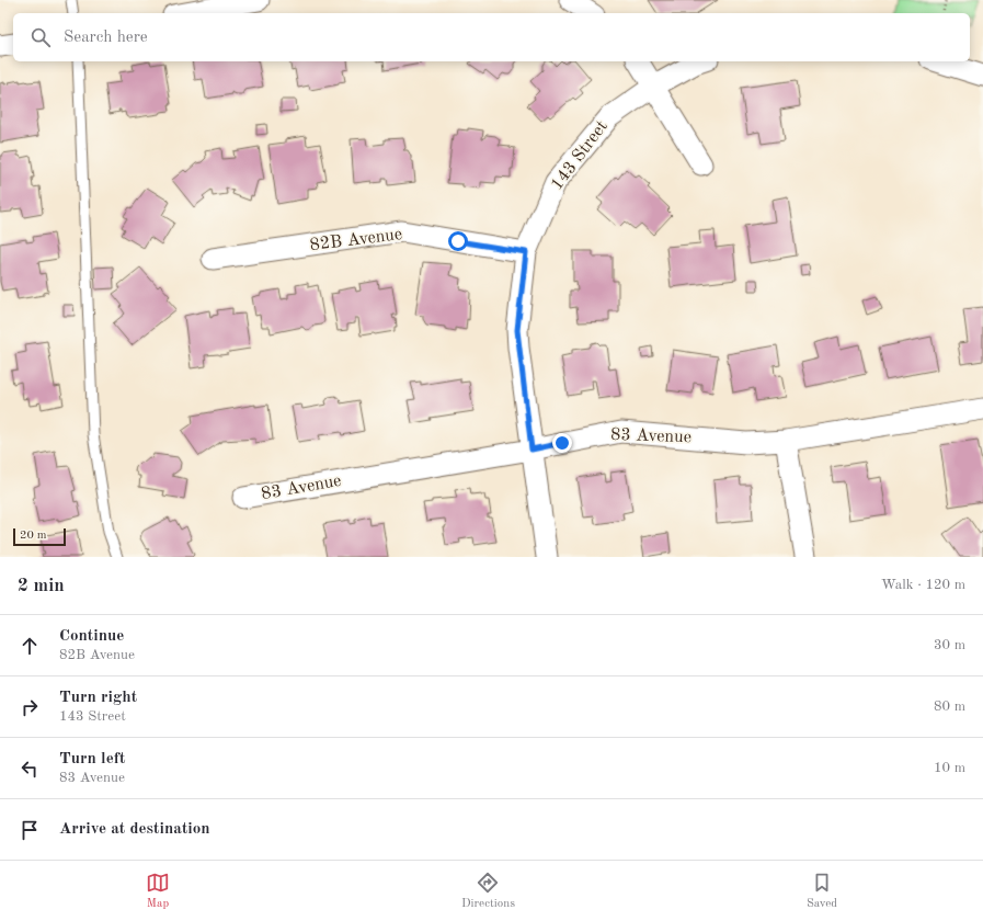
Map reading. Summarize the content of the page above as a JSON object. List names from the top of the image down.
{
  "streets": {
    "street": ["143 Street", "82B Avenue", "83 Avenue"]
  },
  "crossings": [
    ["143 Street", "82B Avenue"],
    ["143 Street", "83 Avenue"]
  ],
  "scale_bar": "20 m",
  "page": {
    "search": "Search here",
    "scale": "20 m",
    "heading": ["2 min", "Walk · 120 m"],
    "list": [
      ["Continue", "82B Avenue", "30 m"],
      ["Turn right", "143 Street", "80 m"],
      ["Turn left", "83 Avenue", "10 m"],
      "Arrive at destination"
    ],
    "nav": ["Map", "Directions", "Saved"]
  }
}
